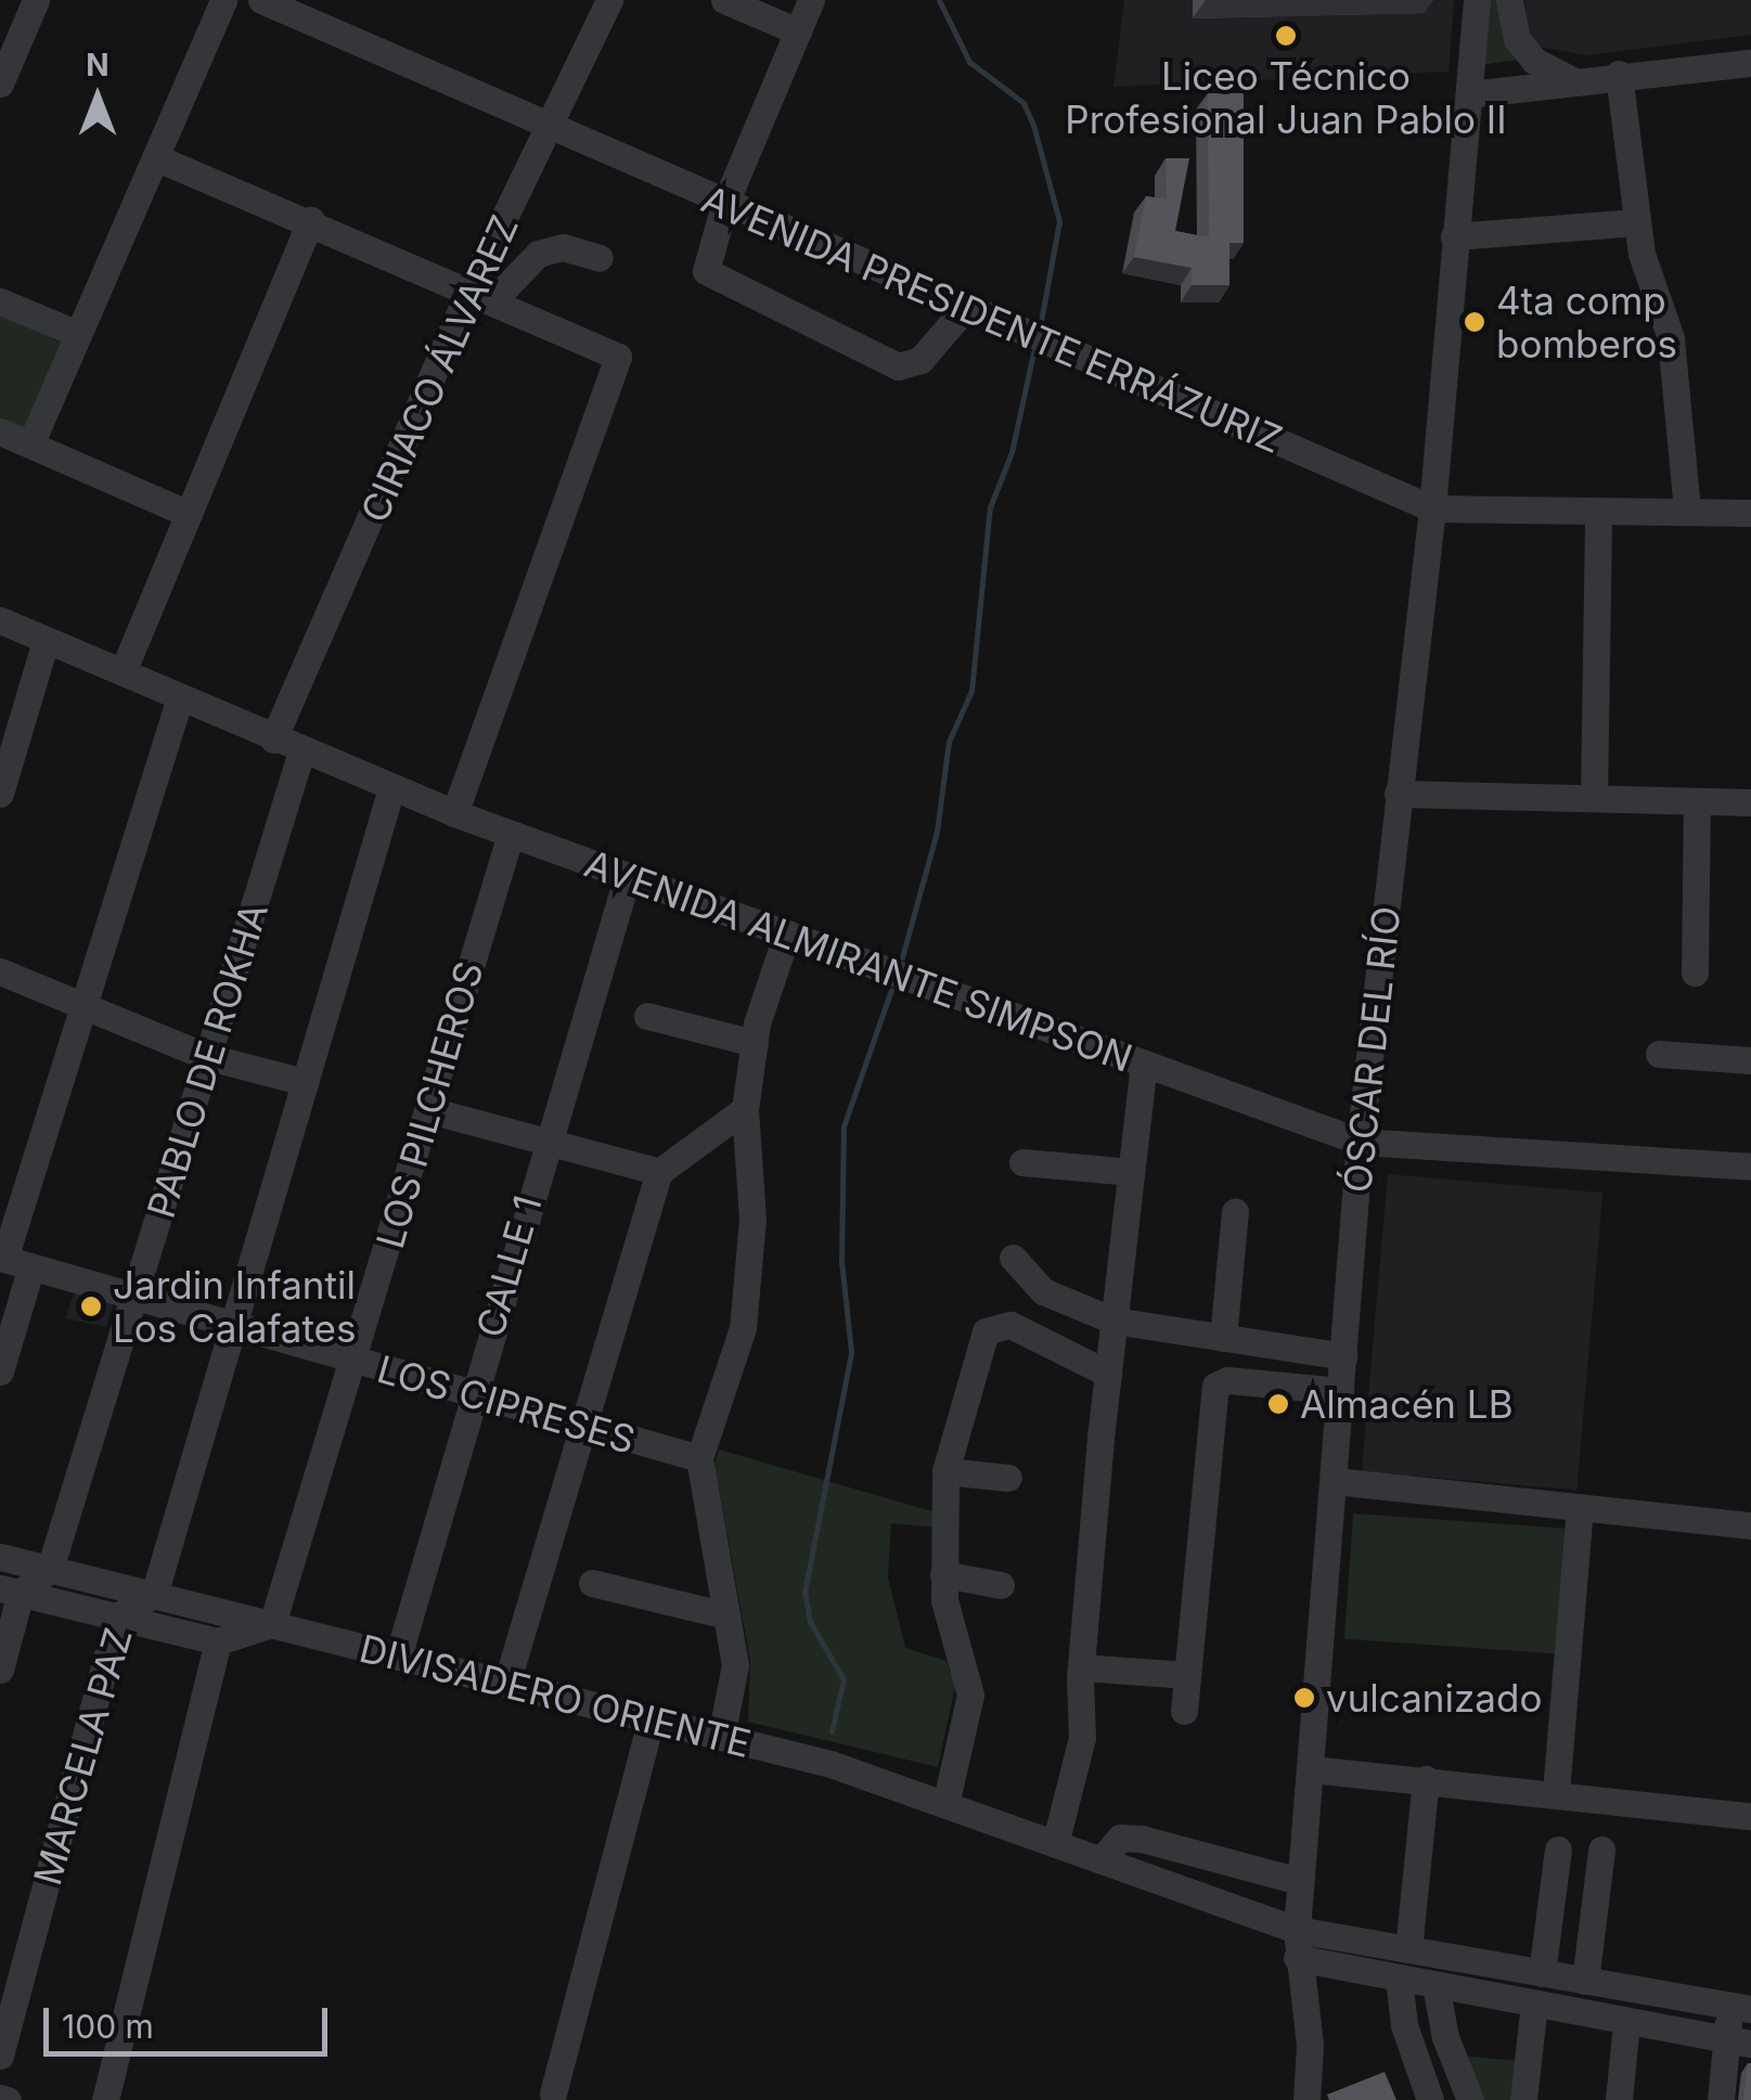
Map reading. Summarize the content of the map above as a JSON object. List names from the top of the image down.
{
  "streets": {
    "street": [
      "AVENIDA PRESIDENTE ERRÁZURIZ",
      "CIRIACO ÁLVAREZ",
      "AVENIDA ALMIRANTE SIMPSON",
      "ÓSCAR DEL RÍO",
      "PABLO DE ROKHA",
      "LOS PILCHEROS",
      "CALLE 1",
      "LOS CIPRESES",
      "DIVISADERO ORIENTE",
      "MARCELA PAZ"
    ]
  },
  "crossings": [
    ["AVENIDA PRESIDENTE ERRÁZURIZ", "CIRIACO ÁLVAREZ"],
    ["AVENIDA PRESIDENTE ERRÁZURIZ", "ÓSCAR DEL RÍO"],
    ["CIRIACO ÁLVAREZ", "AVENIDA ALMIRANTE SIMPSON"],
    ["AVENIDA ALMIRANTE SIMPSON", "ÓSCAR DEL RÍO"],
    ["AVENIDA ALMIRANTE SIMPSON", "PABLO DE ROKHA"],
    ["AVENIDA ALMIRANTE SIMPSON", "LOS PILCHEROS"],
    ["AVENIDA ALMIRANTE SIMPSON", "CALLE 1"],
    ["AVENIDA ALMIRANTE SIMPSON", "MARCELA PAZ"],
    ["ÓSCAR DEL RÍO", "DIVISADERO ORIENTE"],
    ["PABLO DE ROKHA", "LOS CIPRESES"],
    ["PABLO DE ROKHA", "DIVISADERO ORIENTE"],
    ["LOS PILCHEROS", "LOS CIPRESES"],
    ["LOS PILCHEROS", "DIVISADERO ORIENTE"],
    ["CALLE 1", "LOS CIPRESES"],
    ["CALLE 1", "DIVISADERO ORIENTE"],
    ["LOS CIPRESES", "MARCELA PAZ"],
    ["DIVISADERO ORIENTE", "MARCELA PAZ"]
  ],
  "places": [
    "Liceo Técnico Profesional Juan Pablo II",
    "4ta comp bomberos",
    "Jardin Infantil Los Calafates",
    "Almacén LB",
    "vulcanizado"
  ],
  "scale_bar": "100 m",
  "north": "top"
}
